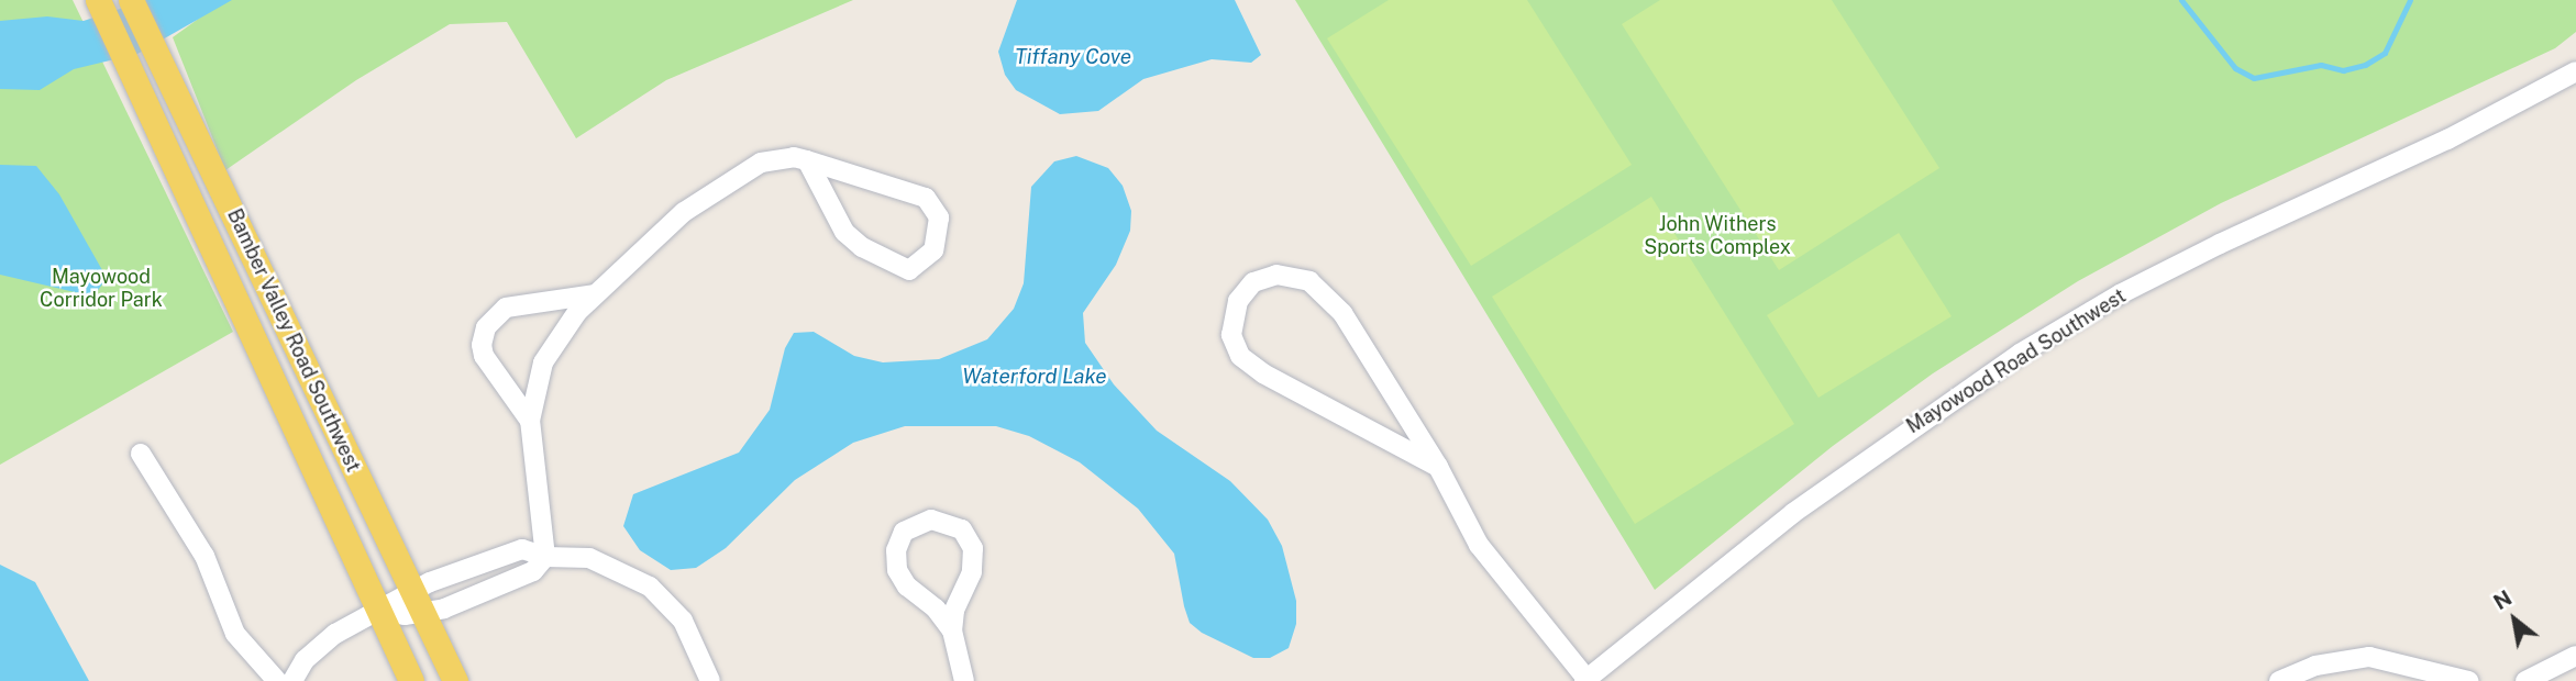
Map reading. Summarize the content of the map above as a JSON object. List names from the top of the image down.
{
  "streets": {
    "main road": ["Bamber Valley Road Southwest"],
    "street": ["Mayowood Road Southwest"]
  },
  "water": ["Tiffany Cove", "Waterford Lake"],
  "parks": ["John Withers Sports Complex", "Mayowood Corridor Park"],
  "north": "top left"
}
